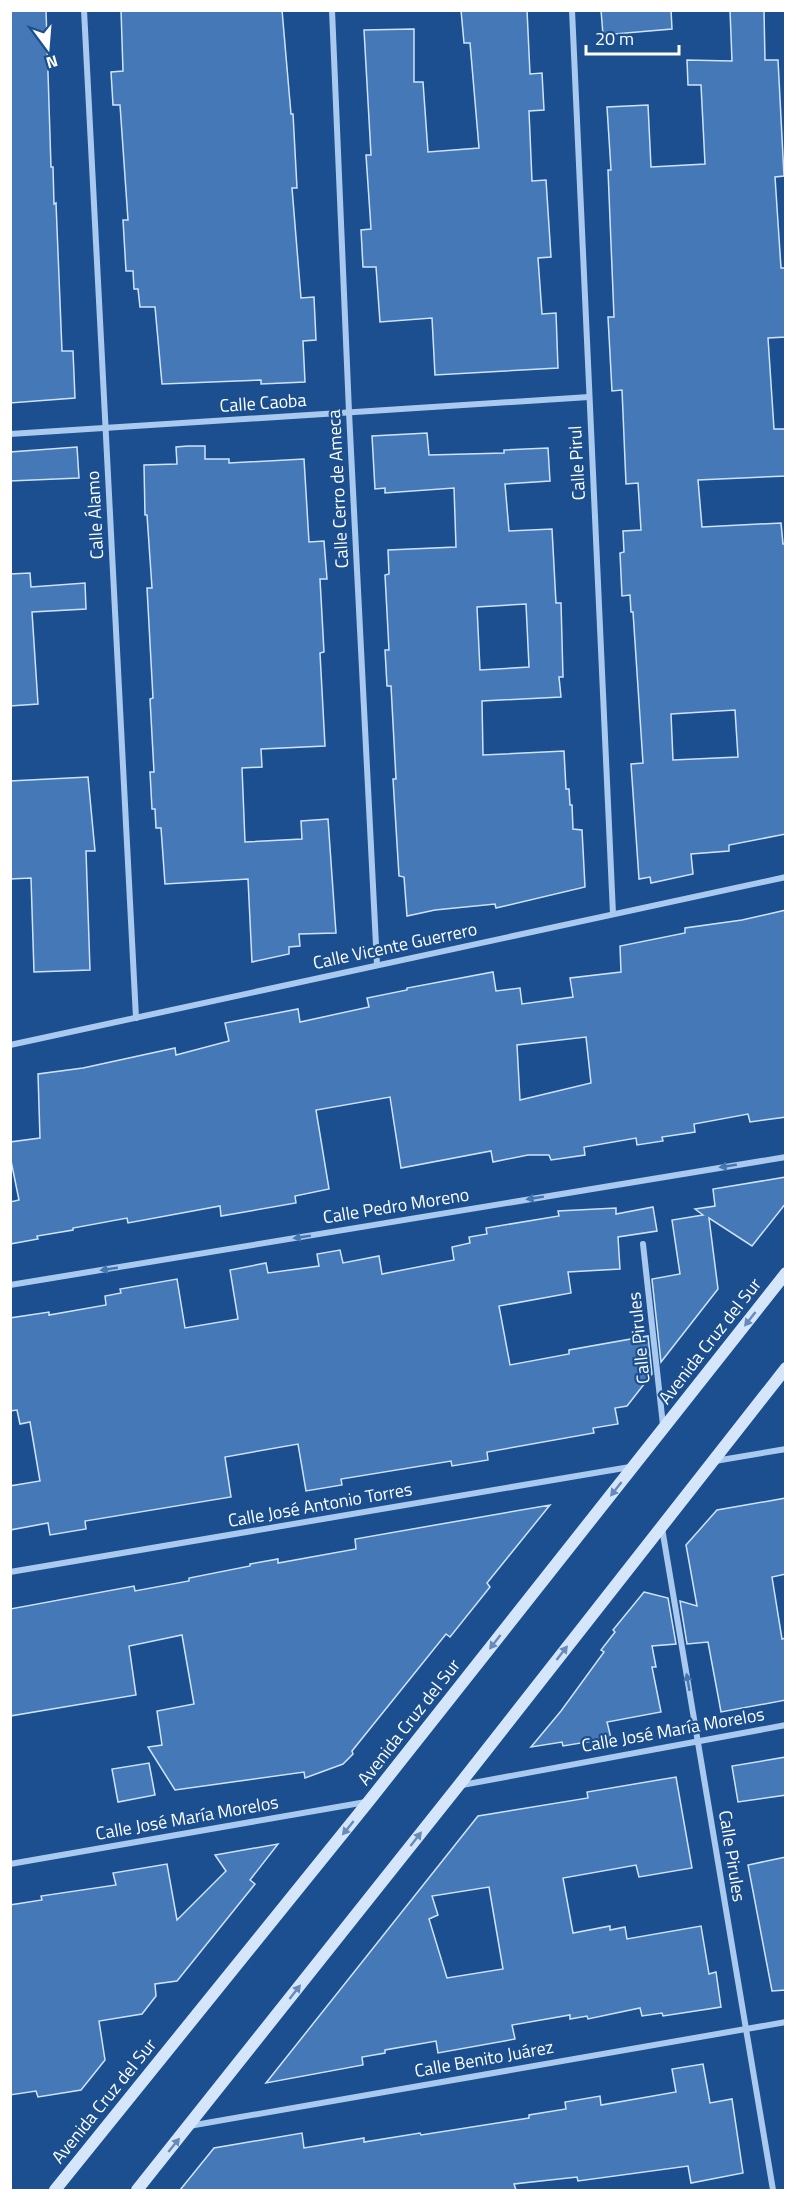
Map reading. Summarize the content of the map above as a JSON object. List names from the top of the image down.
{
  "streets": {
    "main road": ["Avenida Cruz del Sur"],
    "street": [
      "Calle Caoba",
      "Calle Pirul",
      "Calle Cerro de Ameca",
      "Calle Álamo",
      "Calle Vicente Guerrero",
      "Calle Pedro Moreno",
      "Calle Pirules",
      "Calle José Antonio Torres",
      "Calle José María Morelos",
      "Calle Benito Juárez"
    ]
  },
  "crossings": [
    ["Calle Caoba", "Calle Pirul"],
    ["Calle Caoba", "Calle Cerro de Ameca"],
    ["Calle Caoba", "Calle Álamo"],
    ["Calle Pirul", "Calle Vicente Guerrero"],
    ["Calle Cerro de Ameca", "Calle Vicente Guerrero"],
    ["Calle Álamo", "Calle Vicente Guerrero"],
    ["Calle Pirules", "Avenida Cruz del Sur"],
    ["Calle Pirules", "Calle José María Morelos"],
    ["Calle Pirules", "Calle Benito Juárez"],
    ["Avenida Cruz del Sur", "Calle José Antonio Torres"],
    ["Avenida Cruz del Sur", "Calle José María Morelos"]
  ],
  "one_way": ["Calle Pedro Moreno"],
  "scale_bar": "20 m",
  "north": "bottom"
}
